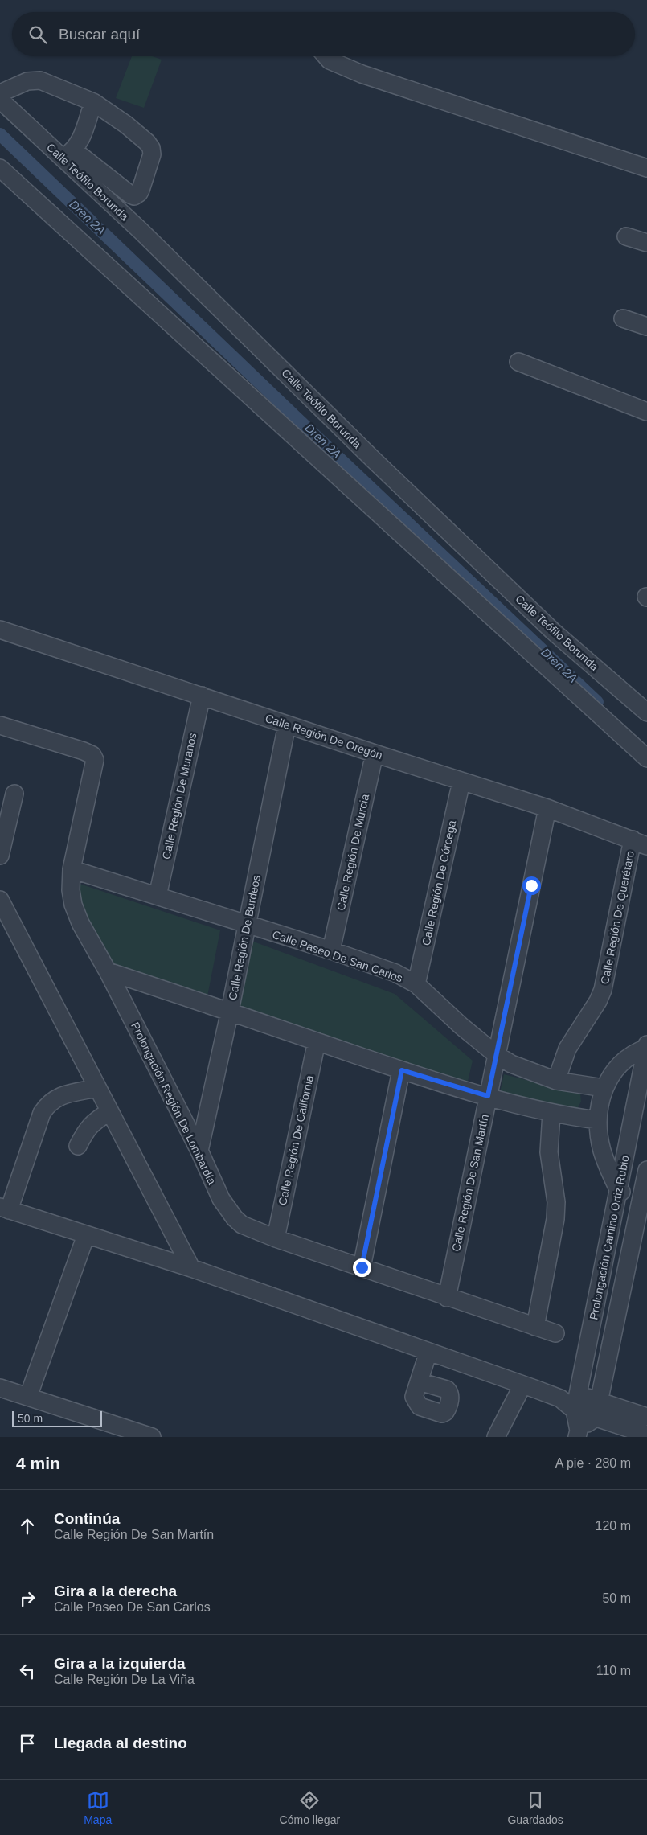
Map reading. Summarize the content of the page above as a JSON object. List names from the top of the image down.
{
  "streets": {
    "street": [
      "Calle Teófilo Borunda",
      "Calle Región De Oregón",
      "Calle Región De Muranos",
      "Calle Región De Murcia",
      "Calle Región De Córcega",
      "Calle Región De Querétaro",
      "Calle Región De Burdeos",
      "Calle Paseo De San Carlos",
      "Prolongación Región De Lombardía",
      "Calle Región De California",
      "Calle Región De San Martín",
      "Prolongación Camino Ortiz Rubio"
    ]
  },
  "crossings": [
    ["Calle Región De Oregón", "Calle Región De Muranos"],
    ["Calle Región De Oregón", "Calle Región De Murcia"],
    ["Calle Región De Oregón", "Calle Región De Córcega"],
    ["Calle Región De Oregón", "Calle Región De Querétaro"],
    ["Calle Región De Oregón", "Calle Región De Burdeos"],
    ["Calle Región De Oregón", "Calle Región De San Martín"],
    ["Calle Región De Muranos", "Calle Paseo De San Carlos"],
    ["Calle Región De Murcia", "Calle Paseo De San Carlos"],
    ["Calle Región De Córcega", "Calle Paseo De San Carlos"],
    ["Calle Región De Querétaro", "Calle Paseo De San Carlos"],
    ["Calle Región De Burdeos", "Calle Paseo De San Carlos"],
    ["Calle Región De Burdeos", "Prolongación Región De Lombardía"],
    ["Calle Paseo De San Carlos", "Prolongación Región De Lombardía"],
    ["Calle Paseo De San Carlos", "Calle Región De San Martín"],
    ["Prolongación Región De Lombardía", "Calle Región De California"],
    ["Prolongación Región De Lombardía", "Calle Región De San Martín"]
  ],
  "water": ["Dren 2A"],
  "scale_bar": "50 m",
  "page": {
    "search": "Buscar aquí",
    "scale": "50 m",
    "heading": ["4 min", "A pie · 280 m"],
    "list": [
      ["Continúa", "Calle Región De San Martín", "120 m"],
      ["Gira a la derecha", "Calle Paseo De San Carlos", "50 m"],
      ["Gira a la izquierda", "Calle Región De La Viña", "110 m"],
      "Llegada al destino"
    ],
    "nav": ["Mapa", "Cómo llegar", "Guardados"]
  }
}
